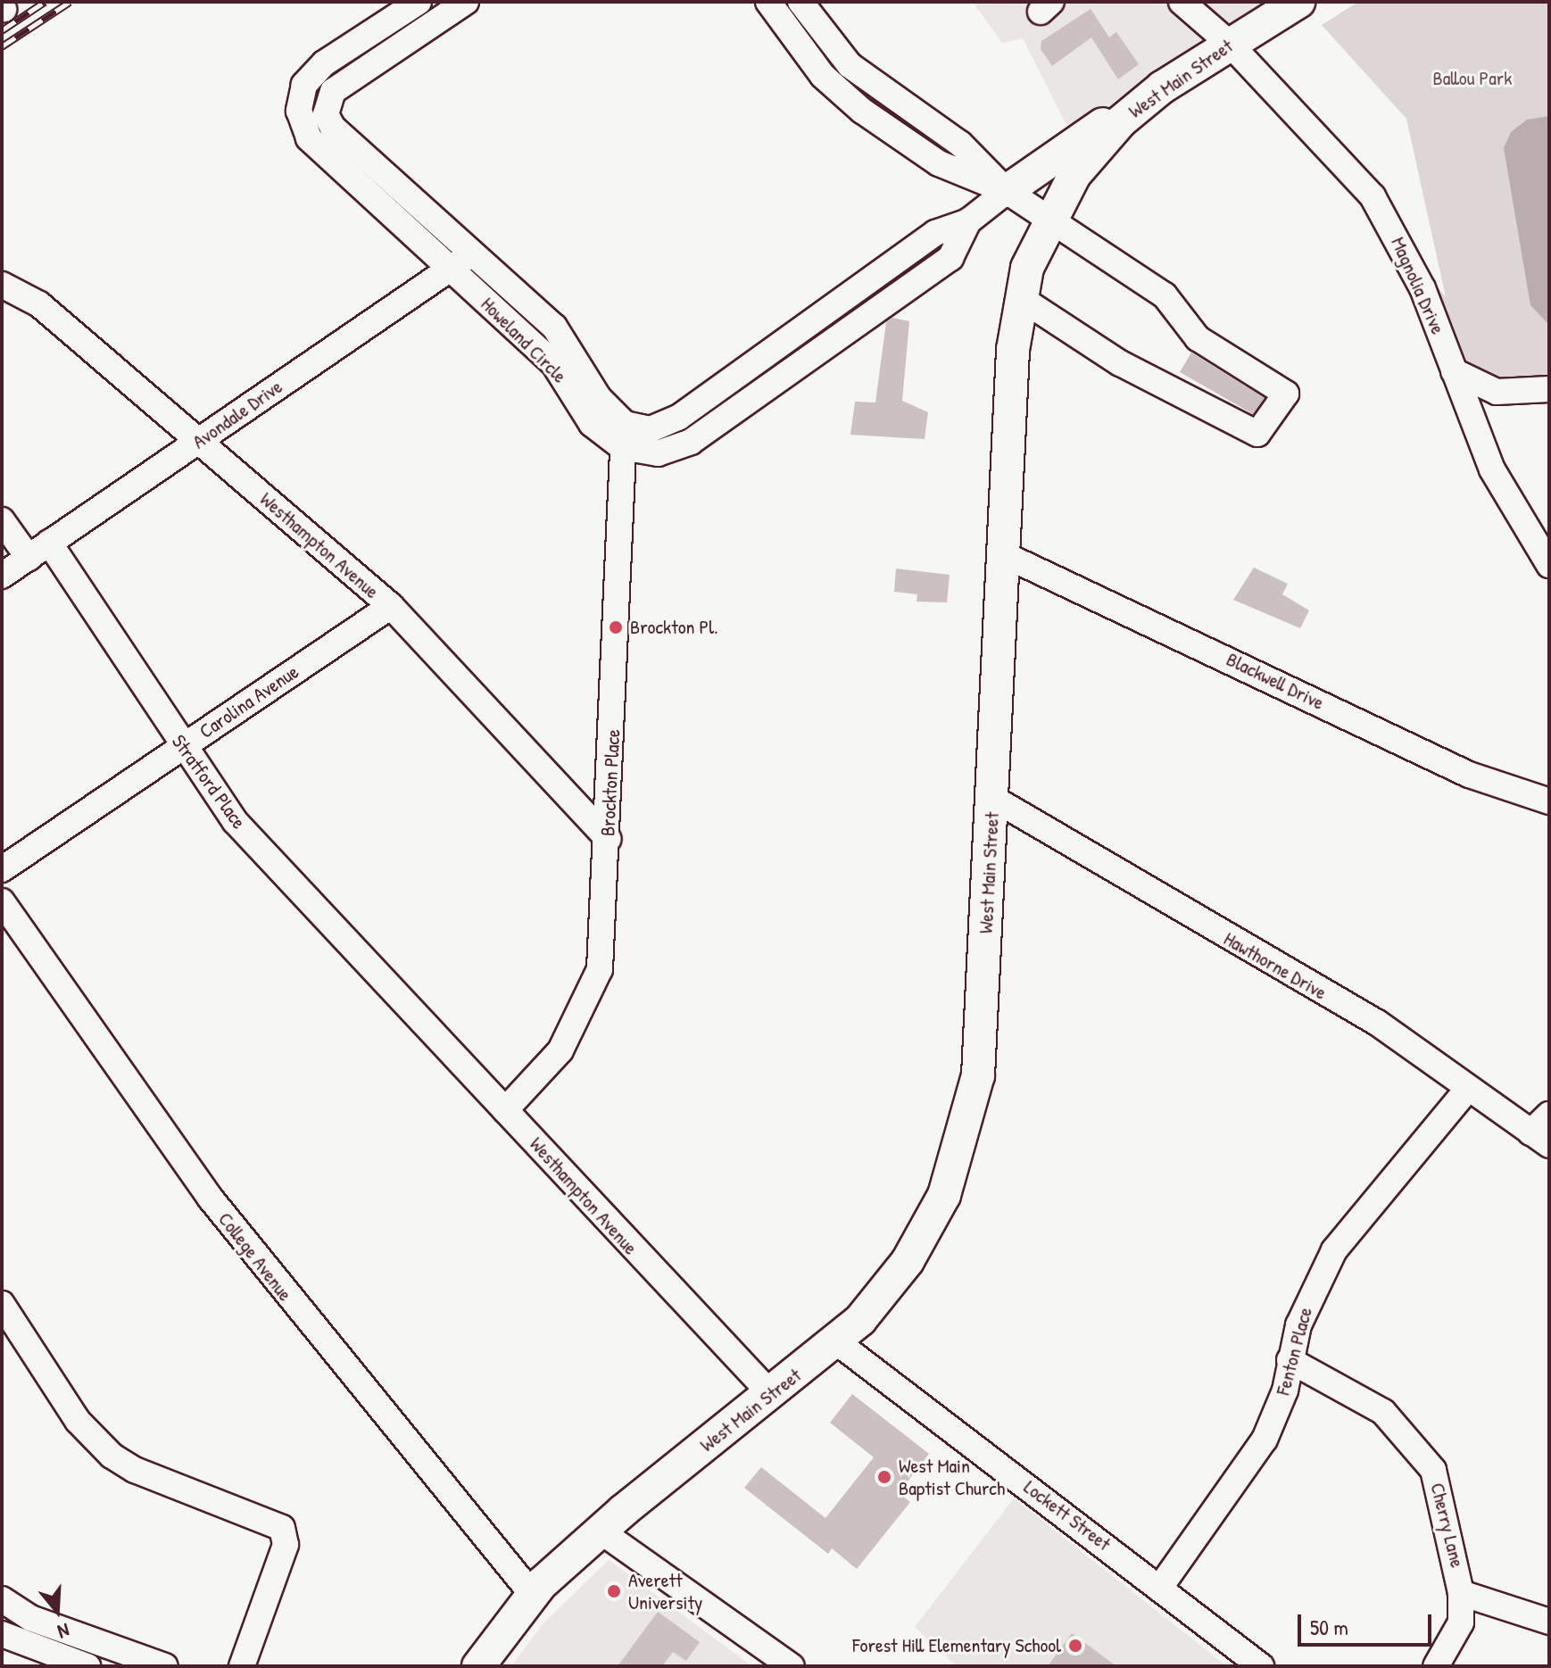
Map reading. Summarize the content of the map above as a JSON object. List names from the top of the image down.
{
  "streets": {
    "main road": ["West Main Street"],
    "street": [
      "Magnolia Drive",
      "Howeland Circle",
      "Avondale Drive",
      "Westhampton Avenue",
      "Blackwell Drive",
      "Carolina Avenue",
      "Stratford Place",
      "Brockton Place",
      "Hawthorne Drive",
      "College Avenue",
      "Fenton Place",
      "Lockett Street",
      "Cherry Lane"
    ]
  },
  "crossings": [
    ["West Main Street", "Magnolia Drive"],
    ["West Main Street", "Westhampton Avenue"],
    ["West Main Street", "Blackwell Drive"],
    ["West Main Street", "Hawthorne Drive"],
    ["West Main Street", "College Avenue"],
    ["West Main Street", "Lockett Street"],
    ["Howeland Circle", "Avondale Drive"],
    ["Howeland Circle", "Brockton Place"],
    ["Avondale Drive", "Westhampton Avenue"],
    ["Avondale Drive", "Stratford Place"],
    ["Westhampton Avenue", "Carolina Avenue"],
    ["Westhampton Avenue", "Stratford Place"],
    ["Westhampton Avenue", "Brockton Place"],
    ["Carolina Avenue", "Stratford Place"],
    ["Hawthorne Drive", "Fenton Place"],
    ["Fenton Place", "Lockett Street"],
    ["Fenton Place", "Cherry Lane"]
  ],
  "parks": ["Ballou Park"],
  "places": [
    "Brockton Pl.",
    "West Main Baptist Church",
    "Averett University",
    "Forest Hill Elementary School"
  ],
  "scale_bar": "50 m",
  "north": "bottom"
}
